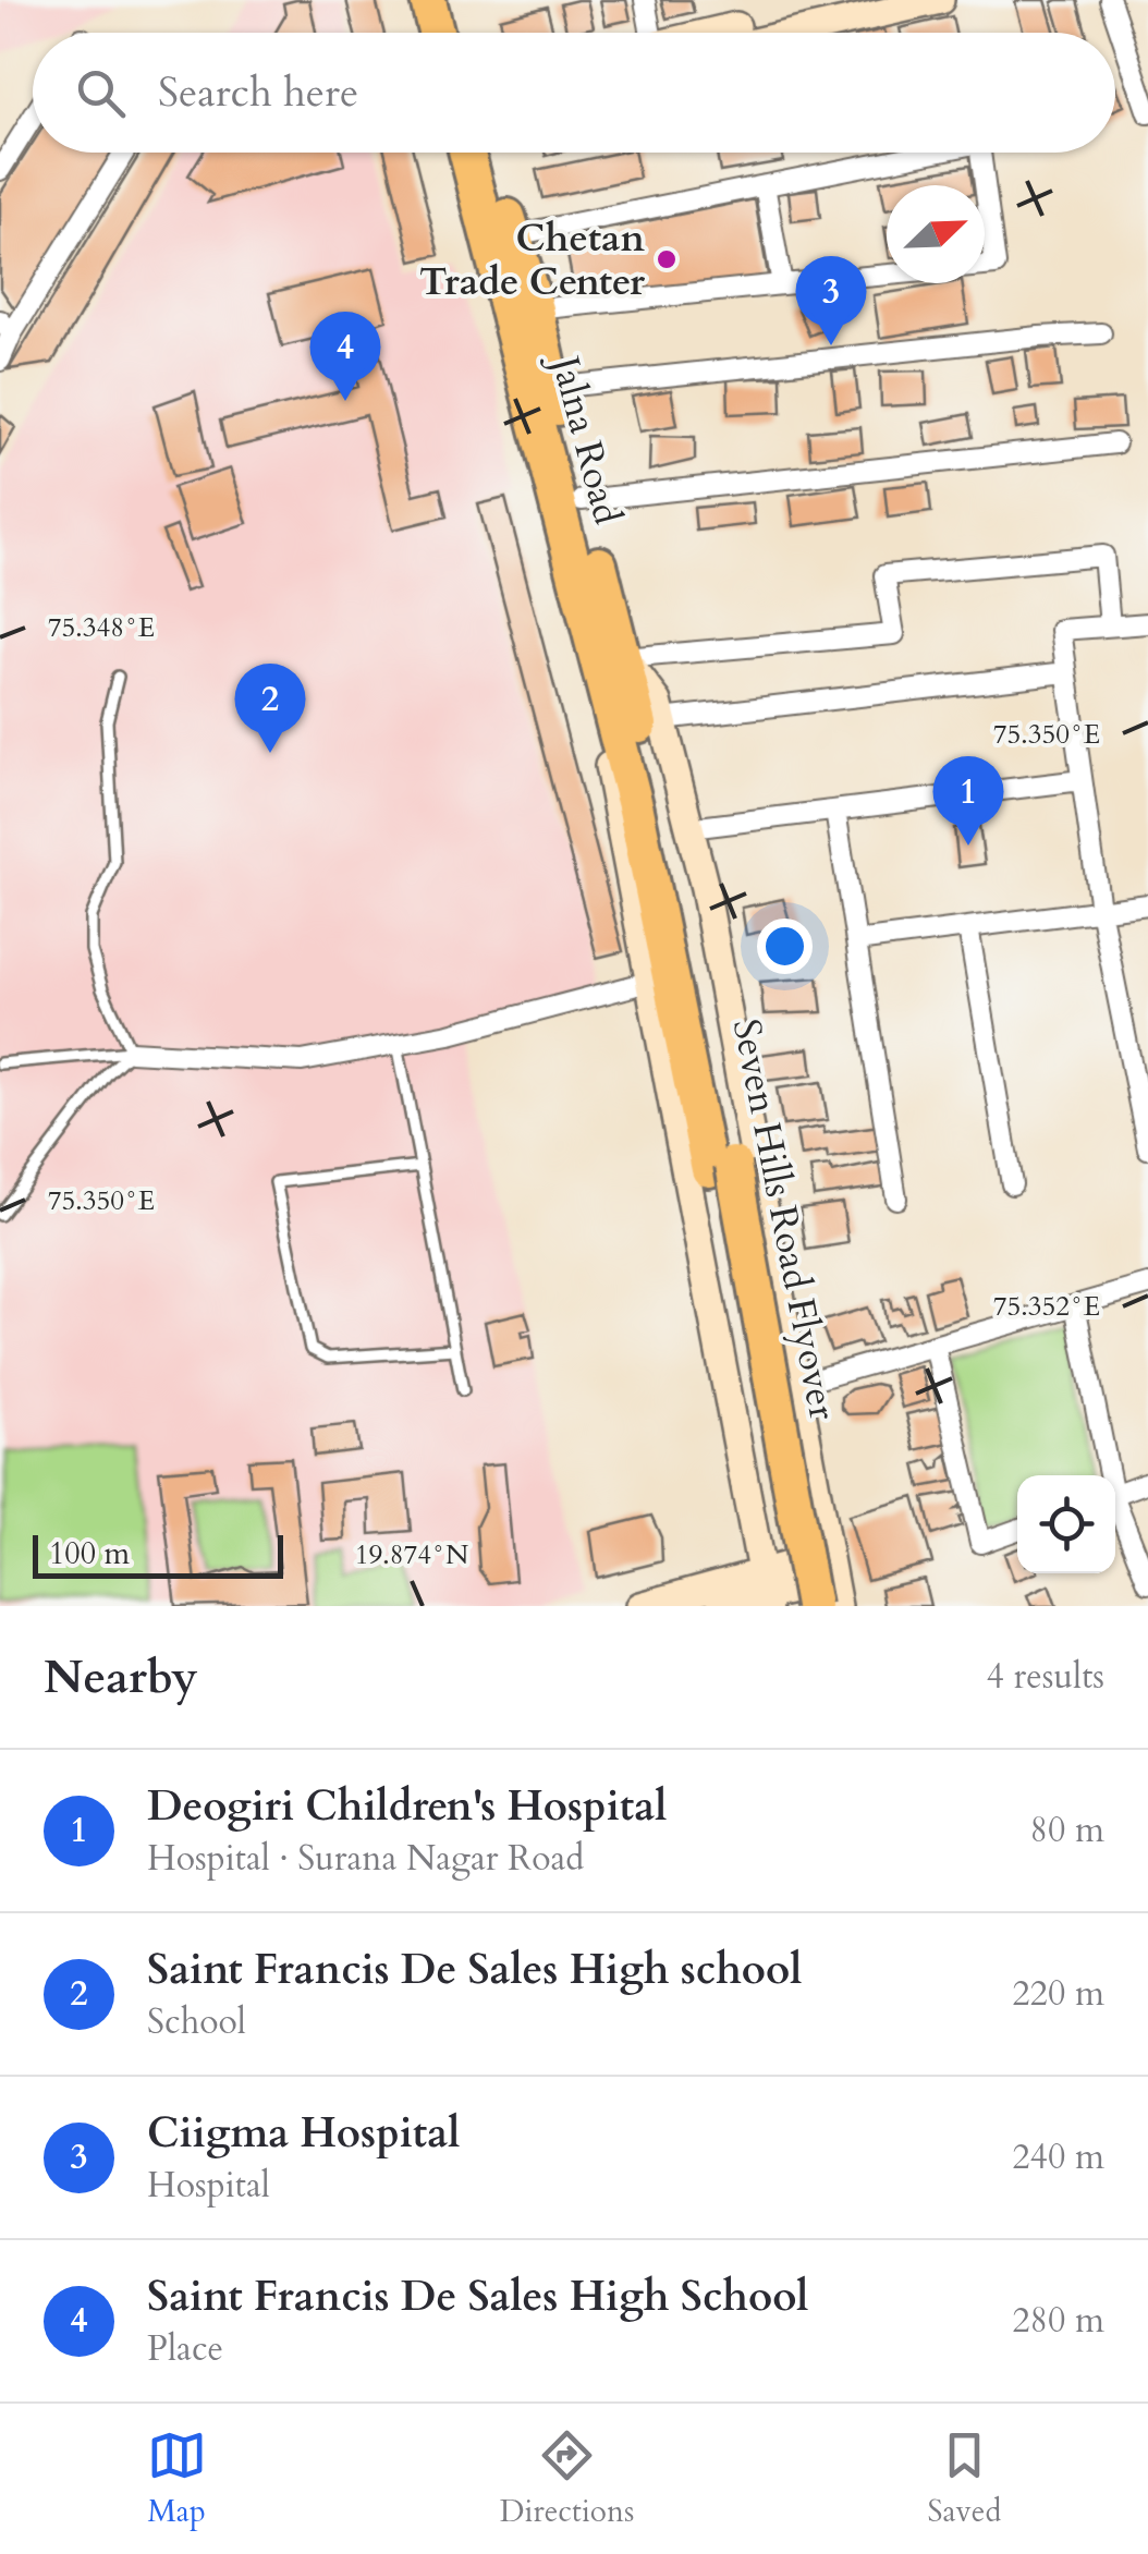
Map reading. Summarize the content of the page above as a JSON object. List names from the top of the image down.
{
  "streets": {
    "highway": ["Jalna Road", "Seven Hills Road Flyover"]
  },
  "crossings": [
    ["Jalna Road", "Seven Hills Road Flyover"]
  ],
  "places": ["Chetan Trade Center"],
  "scale_bar": "100 m",
  "north": "top right",
  "page": {
    "search": "Search here",
    "pins": [
      "3",
      "4",
      "2",
      "1"
    ],
    "scale": "100 m",
    "heading": ["Nearby", "4 results"],
    "list": [
      {
        "mark": "1",
        "name": "Deogiri Children's Hospital",
        "note": "Hospital · Surana Nagar Road",
        "value": "80 m"
      },
      {
        "mark": "2",
        "name": "Saint Francis De Sales High school",
        "note": "School",
        "value": "220 m"
      },
      {
        "mark": "3",
        "name": "Ciigma Hospital",
        "note": "Hospital",
        "value": "240 m"
      },
      {
        "mark": "4",
        "name": "Saint Francis De Sales High School",
        "note": "Place",
        "value": "280 m"
      }
    ],
    "nav": ["Map", "Directions", "Saved"]
  },
  "coordinates": [
    "75.348°E",
    "75.350°E",
    "75.352°E",
    "19.874°N"
  ]
}
